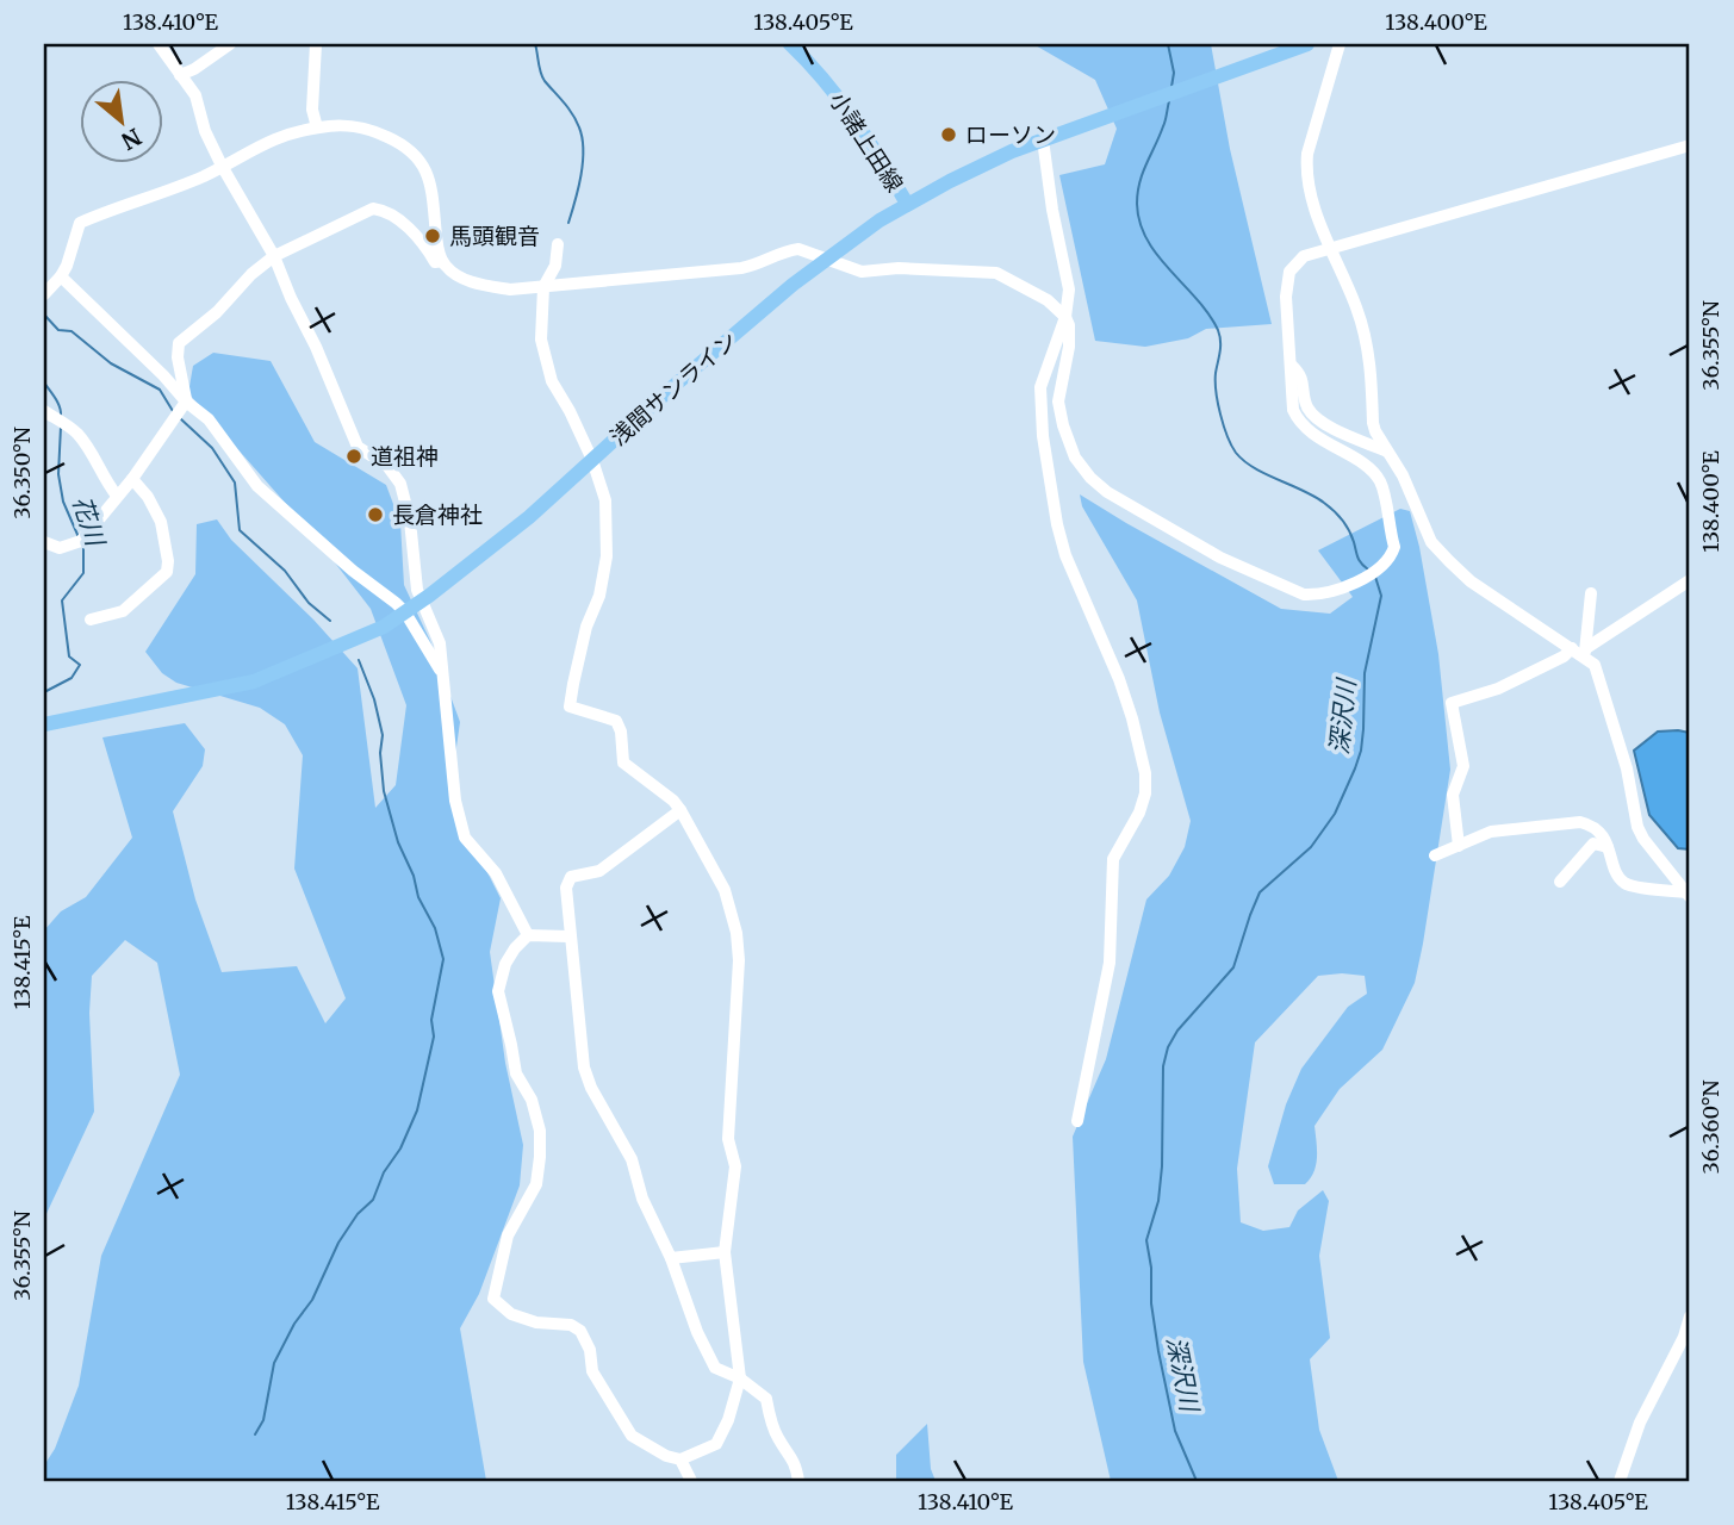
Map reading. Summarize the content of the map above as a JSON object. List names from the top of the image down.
{
  "streets": {
    "main road": ["小諸上田線", "浅間サンライン"]
  },
  "crossings": [
    ["小諸上田線", "浅間サンライン"]
  ],
  "water": ["花川", "深沢川"],
  "places": [
    "ローソン",
    "馬頭観音",
    "道祖神",
    "長倉神社"
  ],
  "north": "bottom right",
  "coordinates": [
    "138.410°E",
    "138.405°E",
    "138.400°E",
    "36.355°N",
    "36.350°N",
    "138.415°E",
    "36.360°N"
  ]
}
